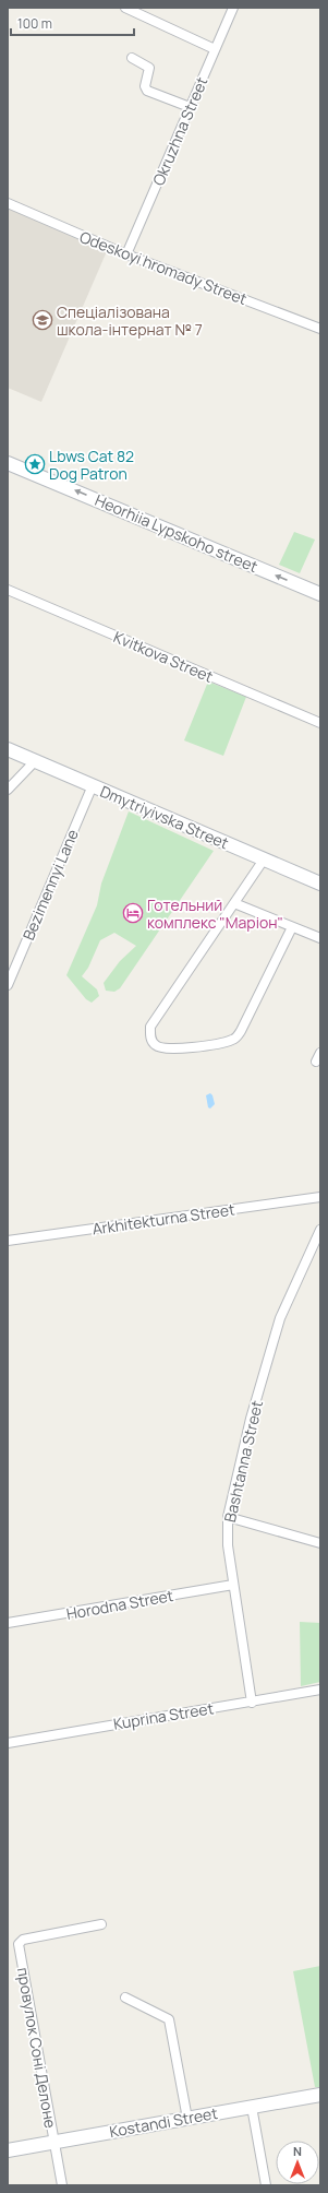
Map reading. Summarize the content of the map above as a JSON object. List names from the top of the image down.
{
  "streets": {
    "street": [
      "Okruzhna Street",
      "Odeskoyi hromady Street",
      "Heorhiia Lypskoho street",
      "Kvitkova Street",
      "Dmytriyivska Street",
      "Bezimennyi Lane",
      "Arkhitekturna Street",
      "Bashtanna Street",
      "Horodna Street",
      "Kuprina Street",
      "провулок Соні Делоне",
      "Kostandi Street"
    ]
  },
  "crossings": [
    ["Okruzhna Street", "Odeskoyi hromady Street"],
    ["Dmytriyivska Street", "Bezimennyi Lane"],
    ["Bashtanna Street", "Horodna Street"],
    ["Bashtanna Street", "Kuprina Street"],
    ["провулок Соні Делоне", "Kostandi Street"]
  ],
  "one_way": ["Heorhiia Lypskoho street"],
  "places": {
    "school or university": ["Спеціалізована школа-інтернат № 7"],
    "place": ["Lbws Cat 82 Dog Patron"],
    "hotel": ["Готельний комплекс \"Маріон\""]
  },
  "scale_bar": "100 m",
  "north": "top"
}
